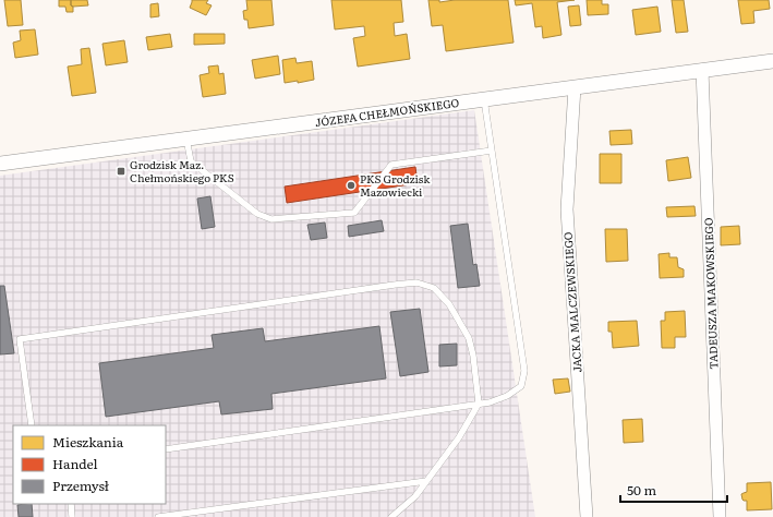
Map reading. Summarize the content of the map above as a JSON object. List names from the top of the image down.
{
  "streets": {
    "street": ["JÓZEFA CHEŁMOŃSKIEGO", "TADEUSZA MAKOWSKIEGO", "JACKA MALCZEWSKIEGO"]
  },
  "crossings": [
    ["JÓZEFA CHEŁMOŃSKIEGO", "TADEUSZA MAKOWSKIEGO"],
    ["JÓZEFA CHEŁMOŃSKIEGO", "JACKA MALCZEWSKIEGO"]
  ],
  "places": {
    "transit": ["Grodzisk Maz. Chełmońskiego PKS"],
    "other": ["PKS Grodzisk Mazowiecki"]
  },
  "legend": ["Mieszkania", "Handel", "Przemysł"],
  "scale_bar": "50 m"
}
